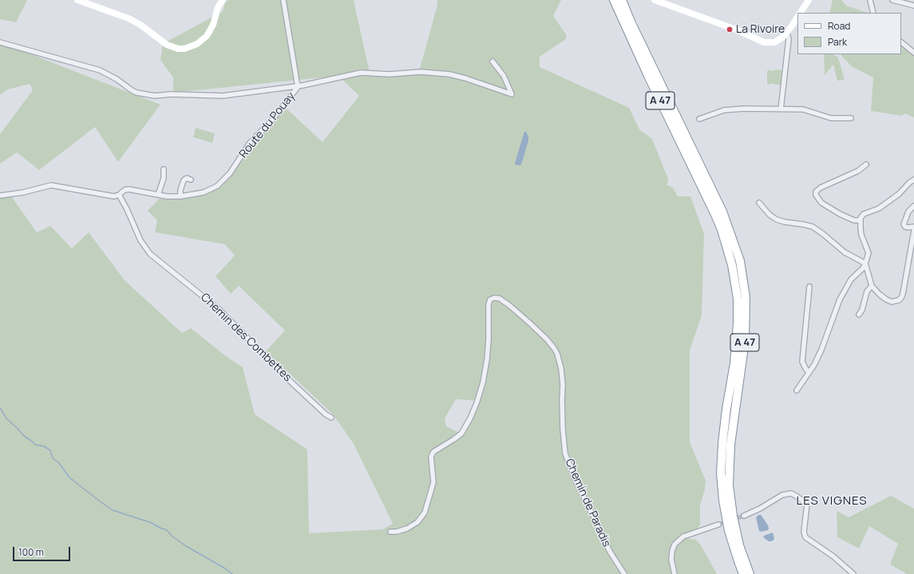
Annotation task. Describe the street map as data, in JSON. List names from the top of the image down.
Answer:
{
  "streets": {
    "highway": ["A 47"],
    "street": ["Route du Pouay", "Chemin des Combettes", "Chemin de Paradis"]
  },
  "crossings": [
    ["Route du Pouay", "Chemin des Combettes"]
  ],
  "districts": ["LES VIGNES"],
  "places": ["La Rivoire"],
  "legend": ["Road", "Park"],
  "scale_bar": "100 m"
}
